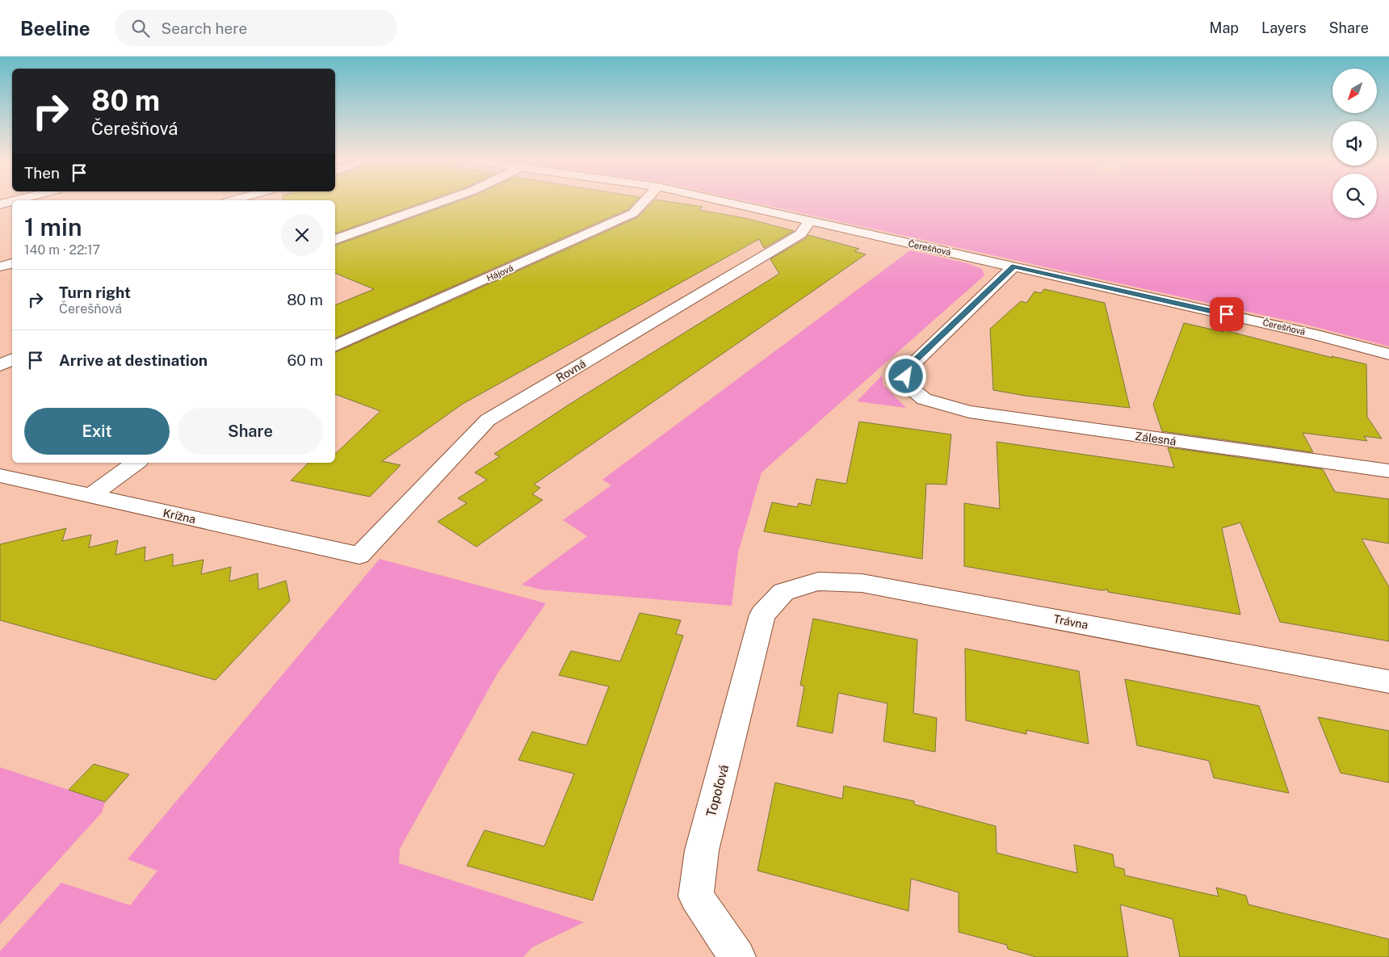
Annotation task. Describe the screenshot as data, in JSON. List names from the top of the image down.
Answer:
{
  "streets": {
    "street": [
      "Čerešňová",
      "Hájová",
      "Rovná",
      "Zálesná",
      "Krížna",
      "Trávna",
      "Topoľová"
    ]
  },
  "crossings": [
    ["Čerešňová", "Rovná"],
    ["Čerešňová", "Zálesná"],
    ["Rovná", "Krížna"],
    ["Trávna", "Topoľová"]
  ],
  "north": "bottom left",
  "page": {
    "header": "Beeline",
    "search": "Search here",
    "nav": ["Map", "Layers", "Share"],
    "turn": ["80 m", "Čerešňová"],
    "then": "Then",
    "heading": ["1 min", "140 m · 22:17"],
    "list": [
      {
        "name": "Turn right",
        "note": "Čerešňová",
        "value": "80 m"
      },
      {
        "name": "Arrive at destination",
        "value": "60 m"
      }
    ],
    "buttons": ["Exit", "Share"]
  }
}
